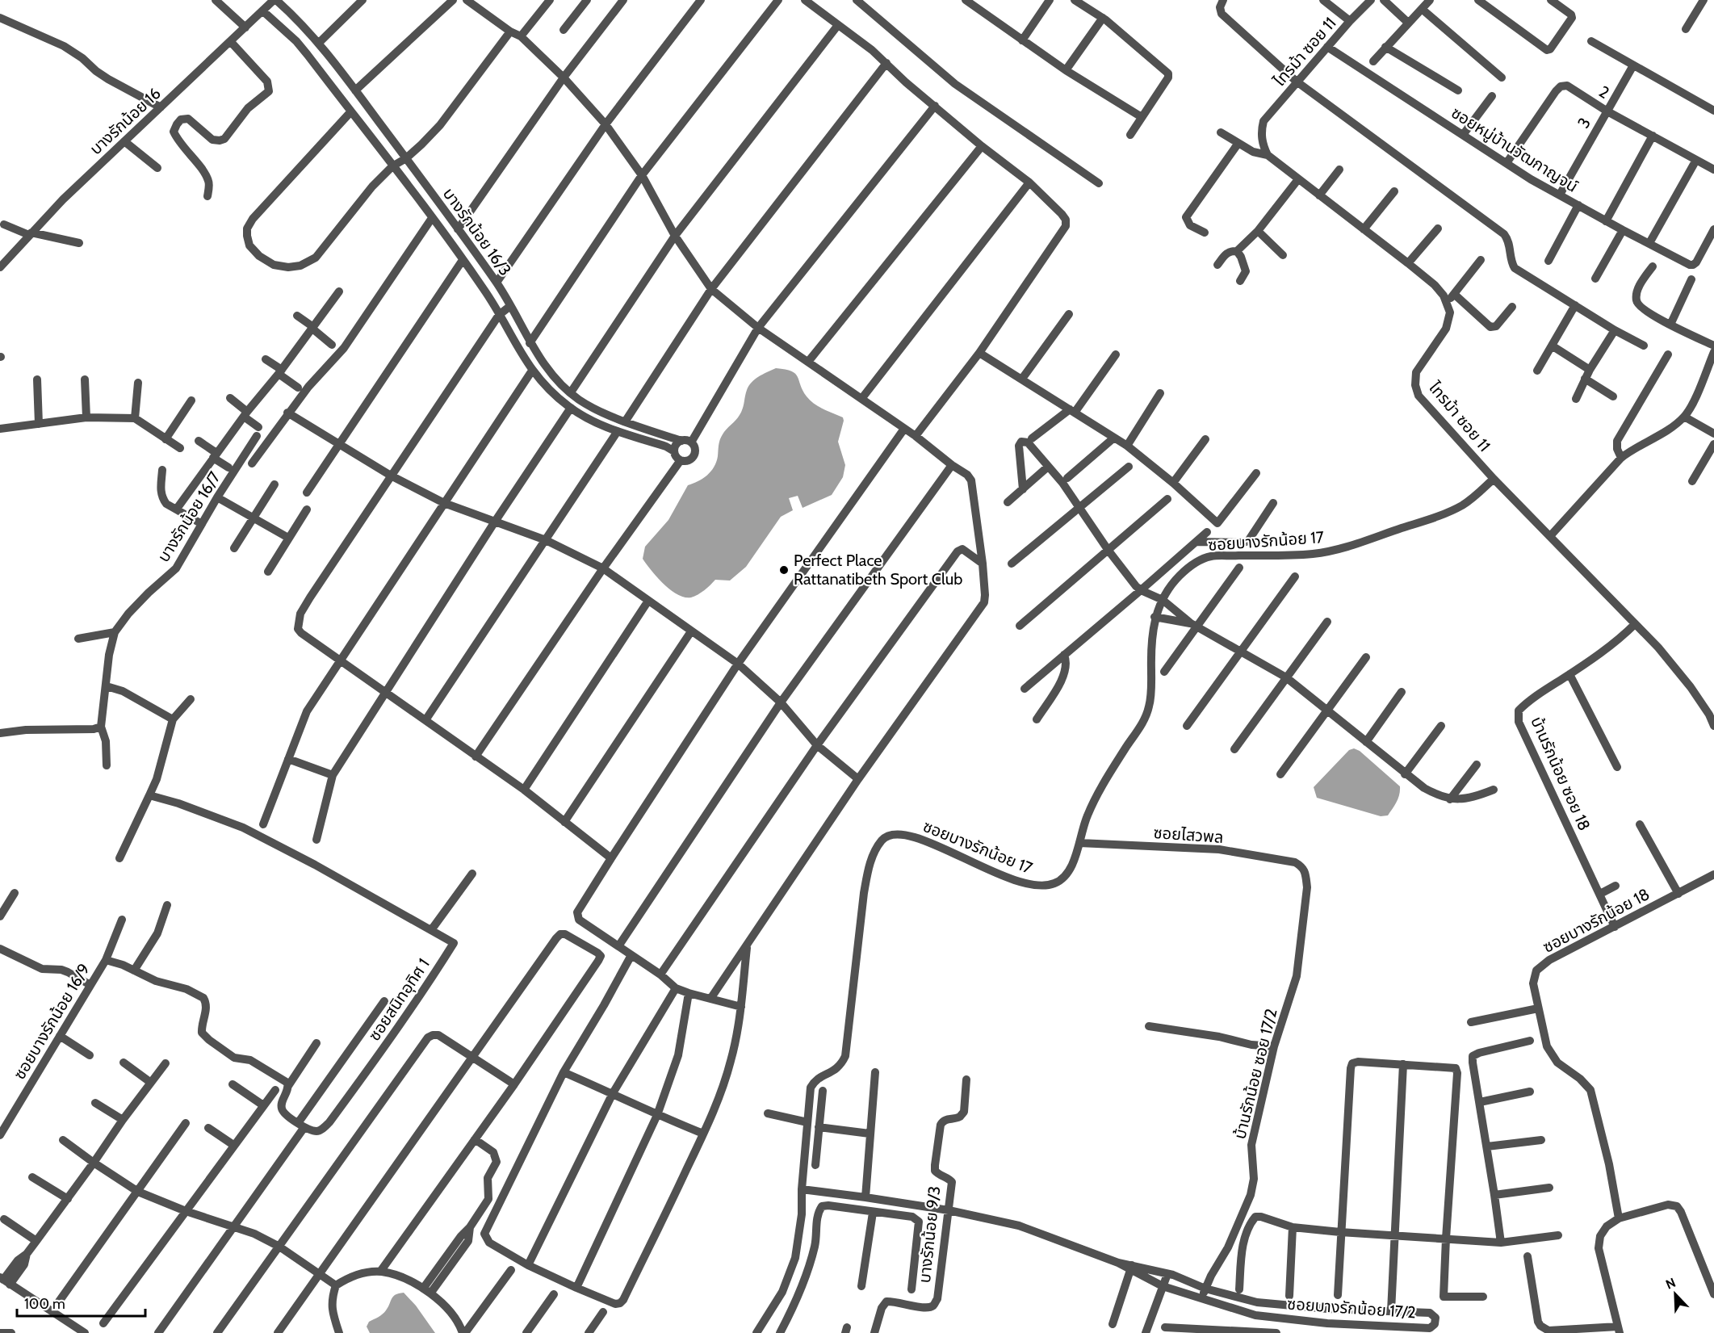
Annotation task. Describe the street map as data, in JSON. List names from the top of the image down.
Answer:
{
  "streets": {
    "street": [
      "ไทรม้า ซอย 11",
      "2",
      "บางรักน้อย 16",
      "3",
      "ซอยหมู่บ้านวัฒกาญจน์",
      "บางรักน้อย 16/3",
      "บางรักน้อย 16/7",
      "ซอยบางรักน้อย 17",
      "บ้านรักน้อย ซอย 18",
      "ซอยไสวพล",
      "ซอยบางรักน้อย 18",
      "ซอยสนิทอุทิศ 1",
      "ซอยบางรักน้อย 16/9",
      "บ้านรักน้อย ซอย 17/2",
      "บางรักน้อย 9/3",
      "ซอยบางรักน้อย 17/2"
    ]
  },
  "crossings": [
    ["ไทรม้า ซอย 11", "ซอยหมู่บ้านวัฒกาญจน์"],
    ["ไทรม้า ซอย 11", "ซอยบางรักน้อย 17"],
    ["ไทรม้า ซอย 11", "บ้านรักน้อย ซอย 18"],
    ["2", "3"],
    ["2", "ซอยหมู่บ้านวัฒกาญจน์"],
    ["บางรักน้อย 16", "บางรักน้อย 16/3"],
    ["3", "ซอยหมู่บ้านวัฒกาญจน์"],
    ["ซอยบางรักน้อย 17", "ซอยไสวพล"],
    ["ซอยบางรักน้อย 17", "ซอยบางรักน้อย 17/2"],
    ["บ้านรักน้อย ซอย 18", "ซอยบางรักน้อย 18"],
    ["ซอยไสวพล", "บ้านรักน้อย ซอย 17/2"],
    ["บ้านรักน้อย ซอย 17/2", "ซอยบางรักน้อย 17/2"],
    ["บางรักน้อย 9/3", "ซอยบางรักน้อย 17/2"]
  ],
  "places": ["Perfect Place Rattanatibeth Sport Club"],
  "scale_bar": "100 m",
  "north": "top left"
}
